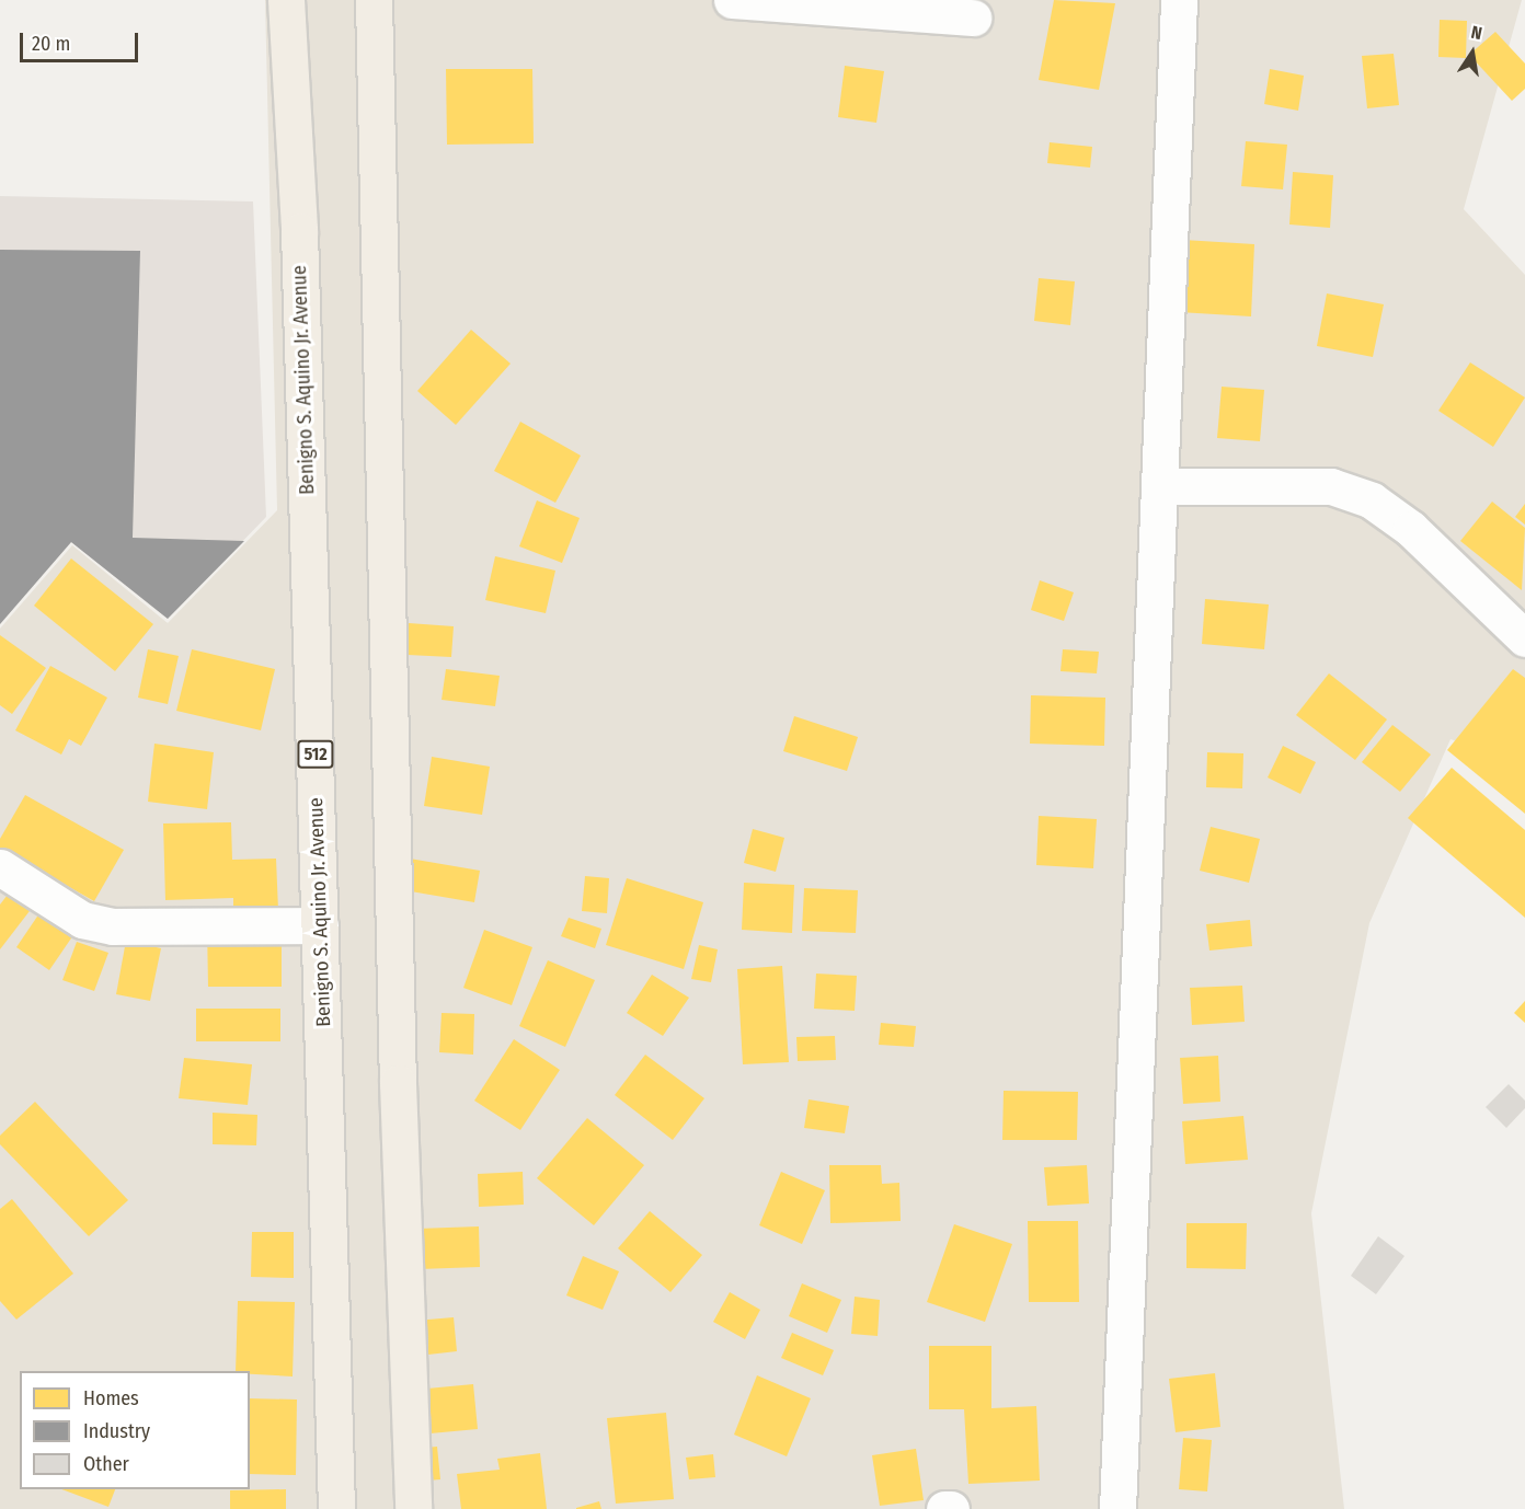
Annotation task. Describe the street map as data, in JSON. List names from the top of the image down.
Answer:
{
  "streets": {
    "main road": ["Benigno S. Aquino Jr. Avenue", "512"]
  },
  "legend": ["Homes", "Industry", "Other"],
  "scale_bar": "20 m",
  "north": "top"
}
